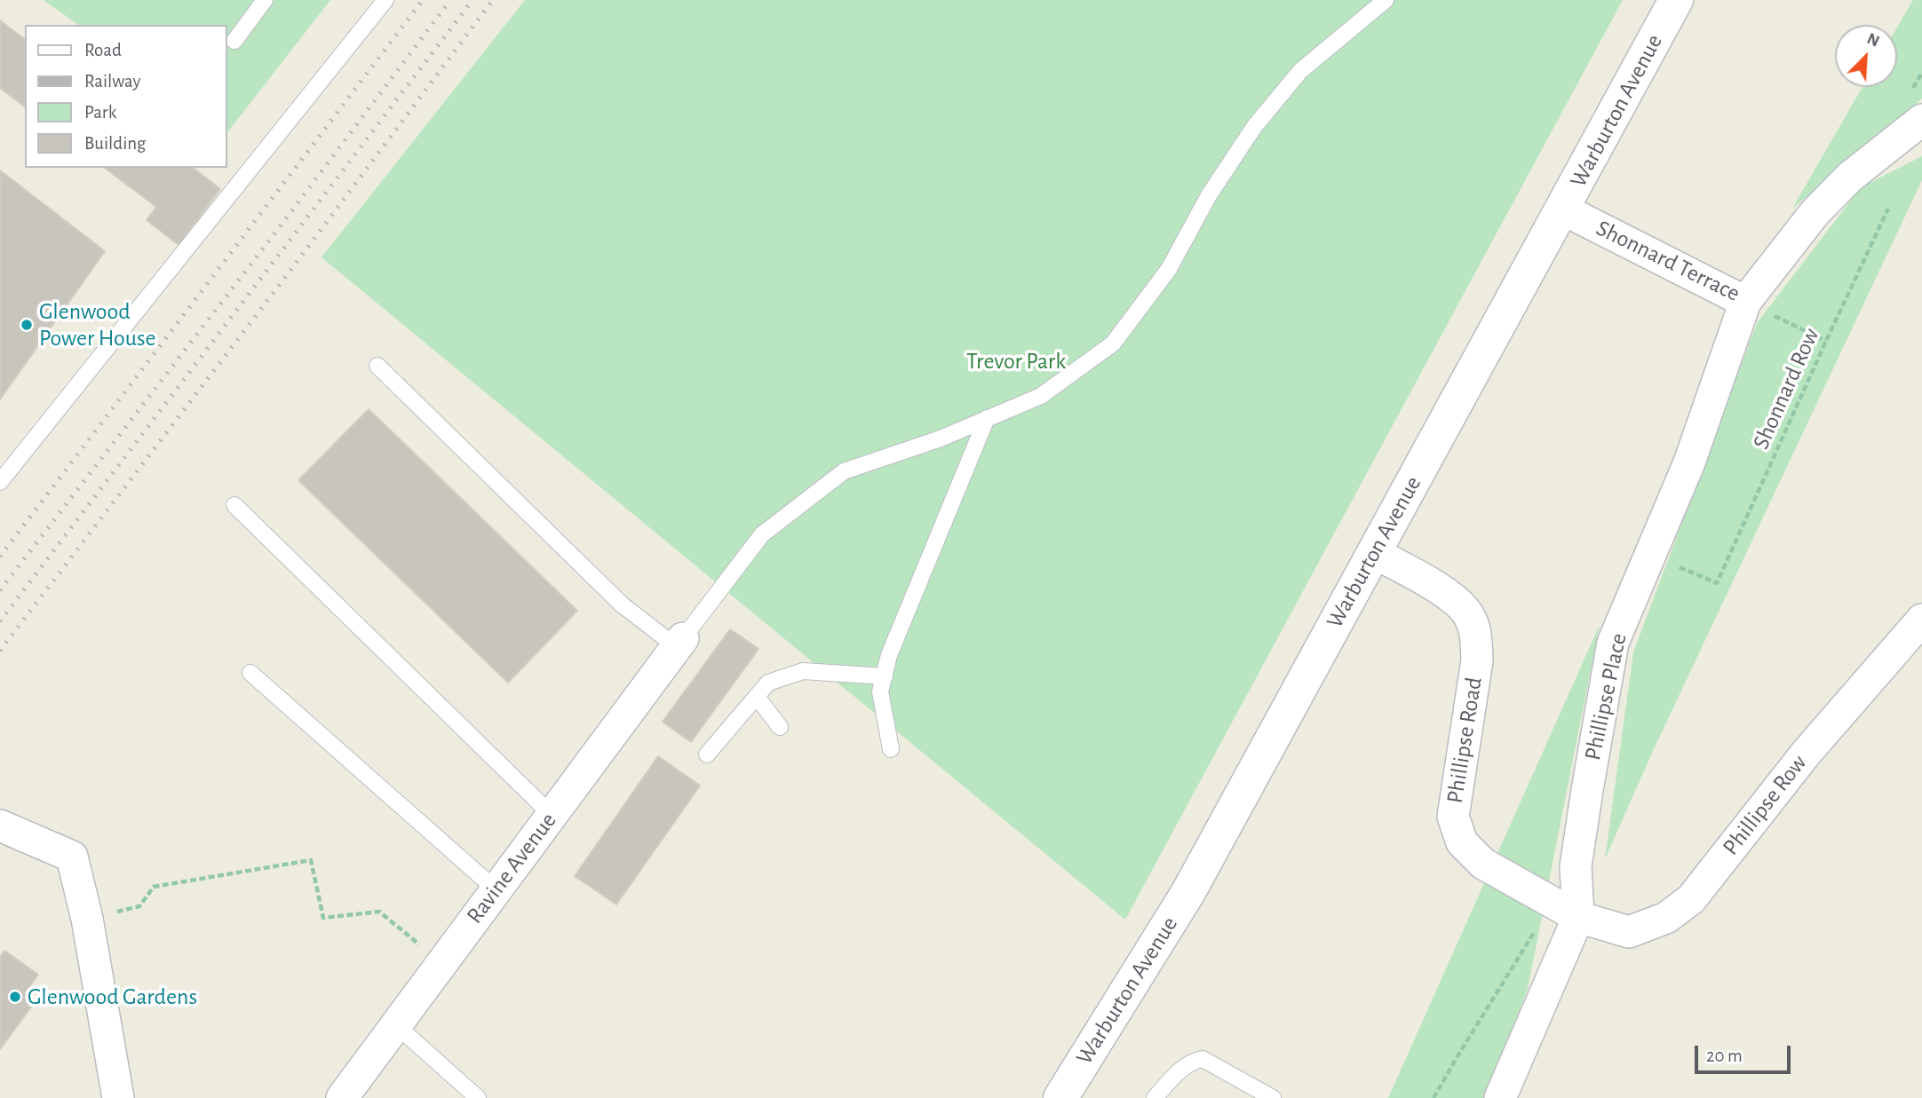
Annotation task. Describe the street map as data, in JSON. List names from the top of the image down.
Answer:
{
  "streets": {
    "street": [
      "Warburton Avenue",
      "Shonnard Terrace",
      "Phillipse Place",
      "Phillipse Road",
      "Phillipse Row",
      "Ravine Avenue"
    ],
    "path": ["Shonnard Row"]
  },
  "crossings": [
    ["Warburton Avenue", "Shonnard Terrace"],
    ["Warburton Avenue", "Phillipse Road"],
    ["Shonnard Terrace", "Phillipse Place"],
    ["Shonnard Row", "Phillipse Place"],
    ["Phillipse Place", "Phillipse Road"],
    ["Phillipse Place", "Phillipse Row"],
    ["Phillipse Road", "Phillipse Row"]
  ],
  "parks": ["Trevor Park"],
  "places": ["Glenwood Power House", "Glenwood Gardens"],
  "legend": [
    "Road",
    "Railway",
    "Park",
    "Building"
  ],
  "scale_bar": "20 m",
  "north": "top right"
}
